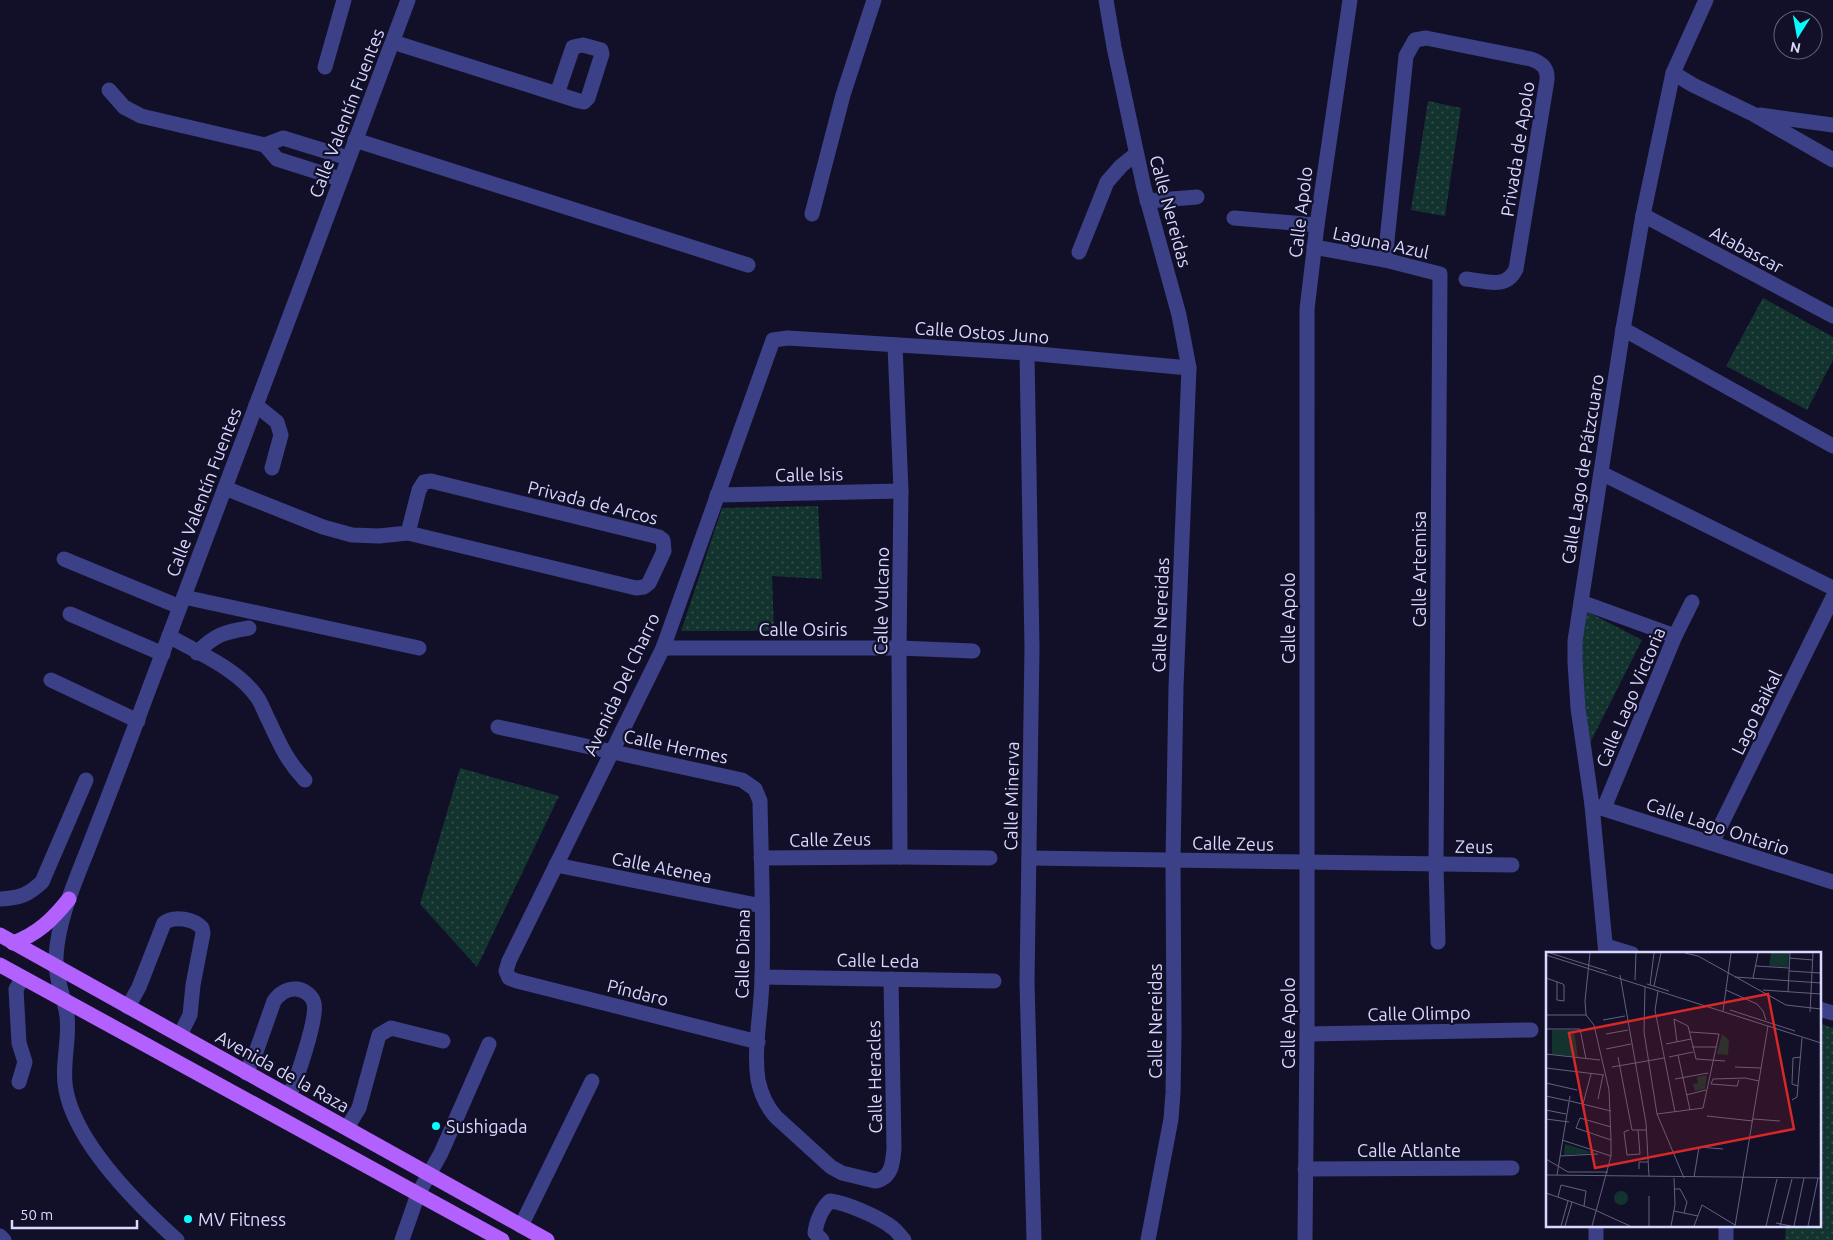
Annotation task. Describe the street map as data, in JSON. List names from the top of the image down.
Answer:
{
  "streets": {
    "main road": ["Avenida de la Raza"],
    "street": [
      "Calle Valentín Fuentes",
      "Privada de Apolo",
      "Calle Nereidas",
      "Calle Apolo",
      "Laguna Azul",
      "Atabascar",
      "Calle Ostos Juno",
      "Calle Lago de Pátzcuaro",
      "Calle Isis",
      "Privada de Arcos",
      "Calle Artemisa",
      "Calle Vulcano",
      "Calle Osiris",
      "Avenida Del Charro",
      "Calle Lago Victoria",
      "Lago Baikal",
      "Calle Hermes",
      "Calle Minerva",
      "Calle Lago Ontario",
      "Calle Zeus",
      "Zeus",
      "Calle Atenea",
      "Calle Diana",
      "Calle Leda",
      "Píndaro",
      "Calle Olimpo",
      "Calle Heracles",
      "Calle Atlante"
    ]
  },
  "crossings": [
    ["Calle Valentín Fuentes", "Privada de Arcos"],
    ["Calle Valentín Fuentes", "Avenida de la Raza"],
    ["Privada de Apolo", "Laguna Azul"],
    ["Calle Nereidas", "Calle Ostos Juno"],
    ["Calle Nereidas", "Calle Zeus"],
    ["Calle Apolo", "Laguna Azul"],
    ["Calle Apolo", "Calle Zeus"],
    ["Calle Apolo", "Calle Olimpo"],
    ["Calle Apolo", "Calle Atlante"],
    ["Laguna Azul", "Calle Artemisa"],
    ["Atabascar", "Calle Lago de Pátzcuaro"],
    ["Calle Ostos Juno", "Calle Vulcano"],
    ["Calle Ostos Juno", "Avenida Del Charro"],
    ["Calle Ostos Juno", "Calle Minerva"],
    ["Calle Lago de Pátzcuaro", "Calle Lago Victoria"],
    ["Calle Lago de Pátzcuaro", "Calle Lago Ontario"],
    ["Calle Isis", "Calle Vulcano"],
    ["Calle Isis", "Avenida Del Charro"],
    ["Calle Artemisa", "Calle Zeus"],
    ["Calle Artemisa", "Zeus"],
    ["Calle Vulcano", "Calle Osiris"],
    ["Calle Vulcano", "Calle Zeus"],
    ["Calle Osiris", "Avenida Del Charro"],
    ["Avenida Del Charro", "Calle Hermes"],
    ["Avenida Del Charro", "Calle Atenea"],
    ["Avenida Del Charro", "Píndaro"],
    ["Calle Lago Victoria", "Calle Lago Ontario"],
    ["Lago Baikal", "Calle Lago Ontario"],
    ["Calle Hermes", "Calle Diana"],
    ["Calle Minerva", "Calle Zeus"],
    ["Calle Zeus", "Zeus"],
    ["Calle Zeus", "Calle Diana"],
    ["Calle Atenea", "Calle Diana"],
    ["Calle Diana", "Calle Leda"],
    ["Calle Diana", "Píndaro"],
    ["Calle Diana", "Calle Heracles"],
    ["Calle Leda", "Calle Heracles"]
  ],
  "places": ["Sushigada", "MV Fitness"],
  "scale_bar": "50 m",
  "north": "bottom"
}
